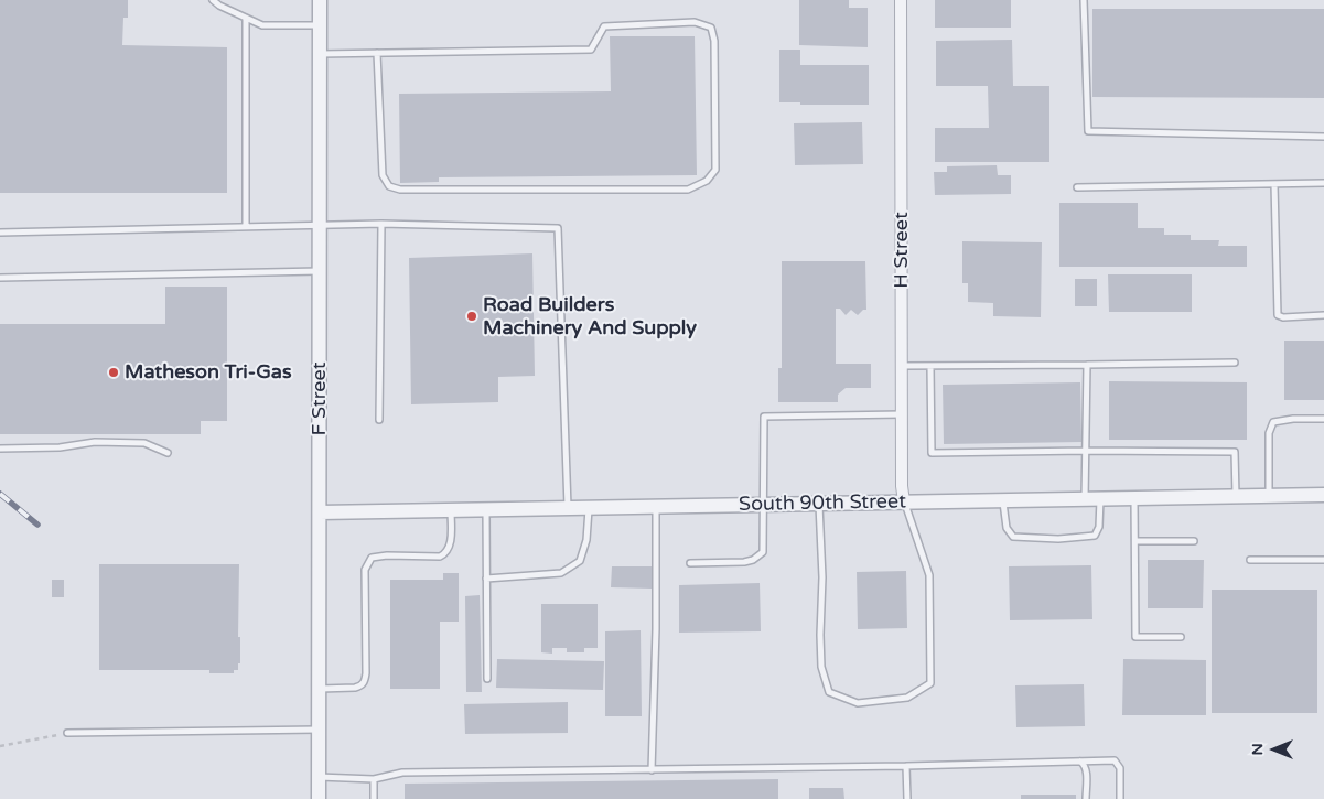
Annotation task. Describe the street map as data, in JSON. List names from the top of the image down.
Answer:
{
  "streets": {
    "street": ["H Street", "F Street", "South 90th Street"]
  },
  "crossings": [
    ["H Street", "South 90th Street"],
    ["F Street", "South 90th Street"]
  ],
  "places": ["Road Builders Machinery And Supply", "Matheson Tri-Gas"],
  "north": "left"
}
